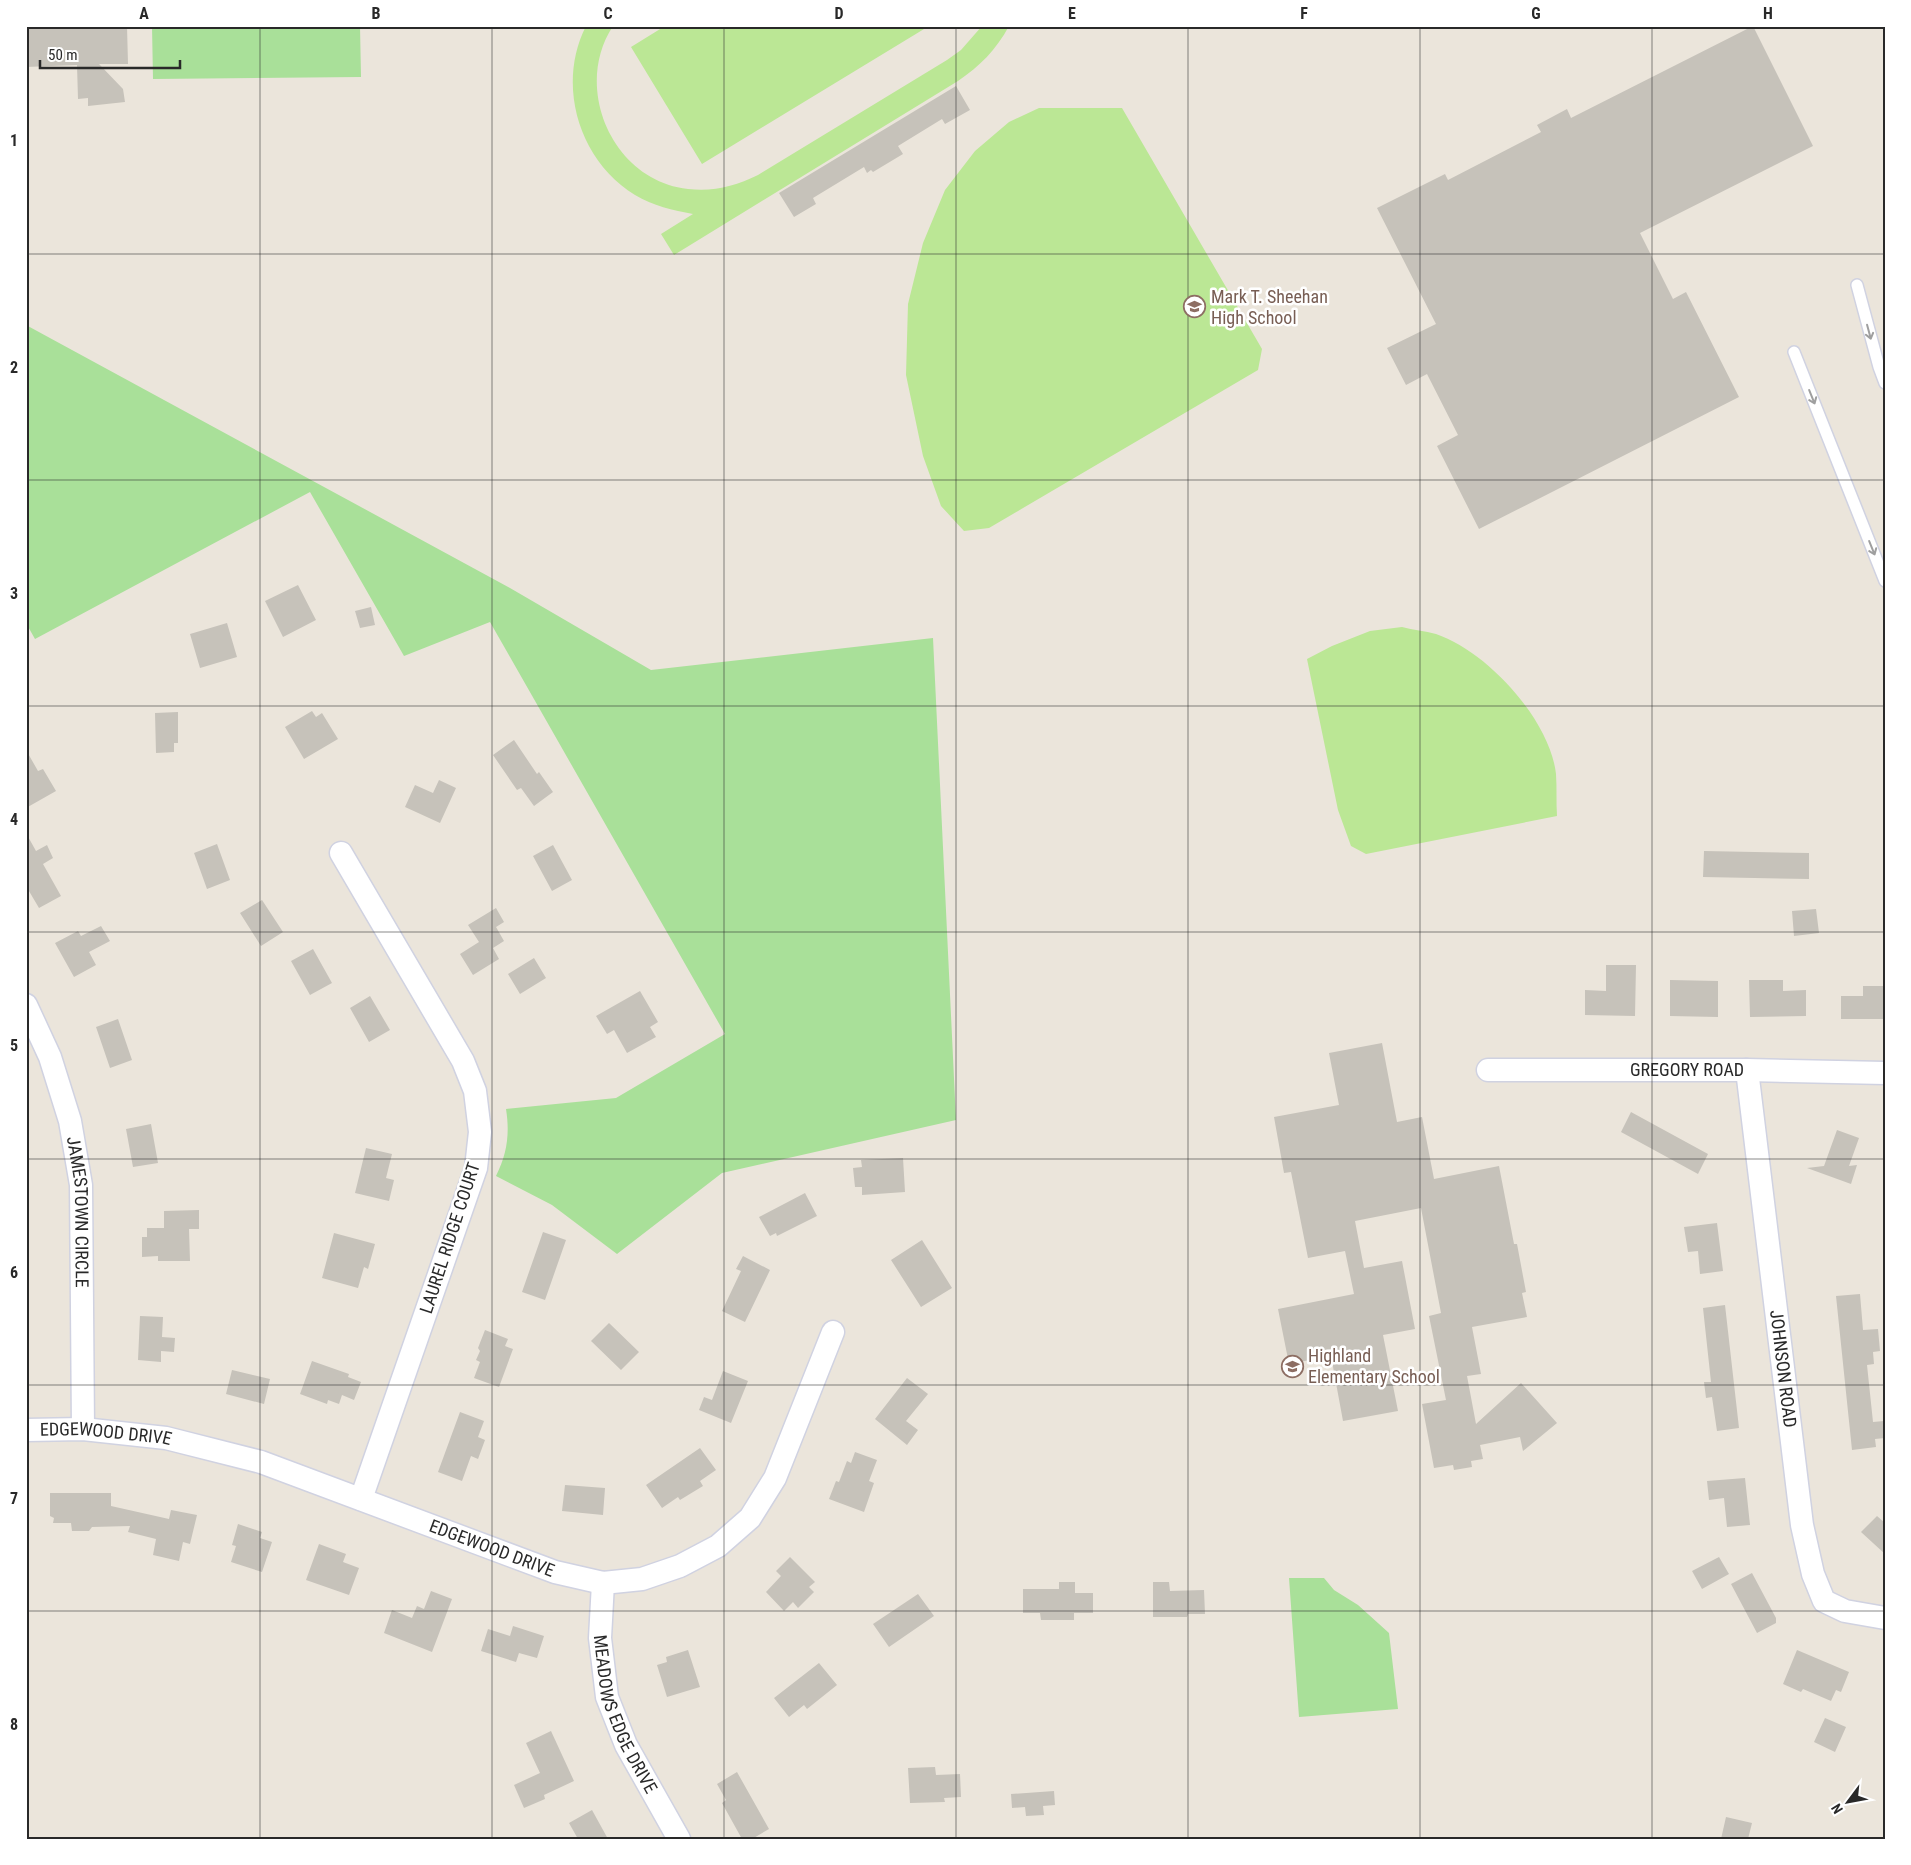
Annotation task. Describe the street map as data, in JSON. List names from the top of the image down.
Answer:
{
  "streets": {
    "street": [
      "GREGORY ROAD",
      "JAMESTOWN CIRCLE",
      "LAUREL RIDGE COURT",
      "JOHNSON ROAD",
      "EDGEWOOD DRIVE",
      "MEADOWS EDGE DRIVE"
    ]
  },
  "crossings": [
    ["GREGORY ROAD", "JOHNSON ROAD"],
    ["JAMESTOWN CIRCLE", "EDGEWOOD DRIVE"],
    ["LAUREL RIDGE COURT", "EDGEWOOD DRIVE"],
    ["EDGEWOOD DRIVE", "MEADOWS EDGE DRIVE"]
  ],
  "places": {
    "school or university": ["Mark T. Sheehan High School", "Highland Elementary School"]
  },
  "scale_bar": "50 m",
  "north": "bottom left",
  "grid": {
    "columns": [
      "A",
      "B",
      "C",
      "D",
      "E",
      "F",
      "G",
      "H"
    ],
    "rows": [
      "1",
      "2",
      "3",
      "4",
      "5",
      "6",
      "7",
      "8"
    ]
  }
}
